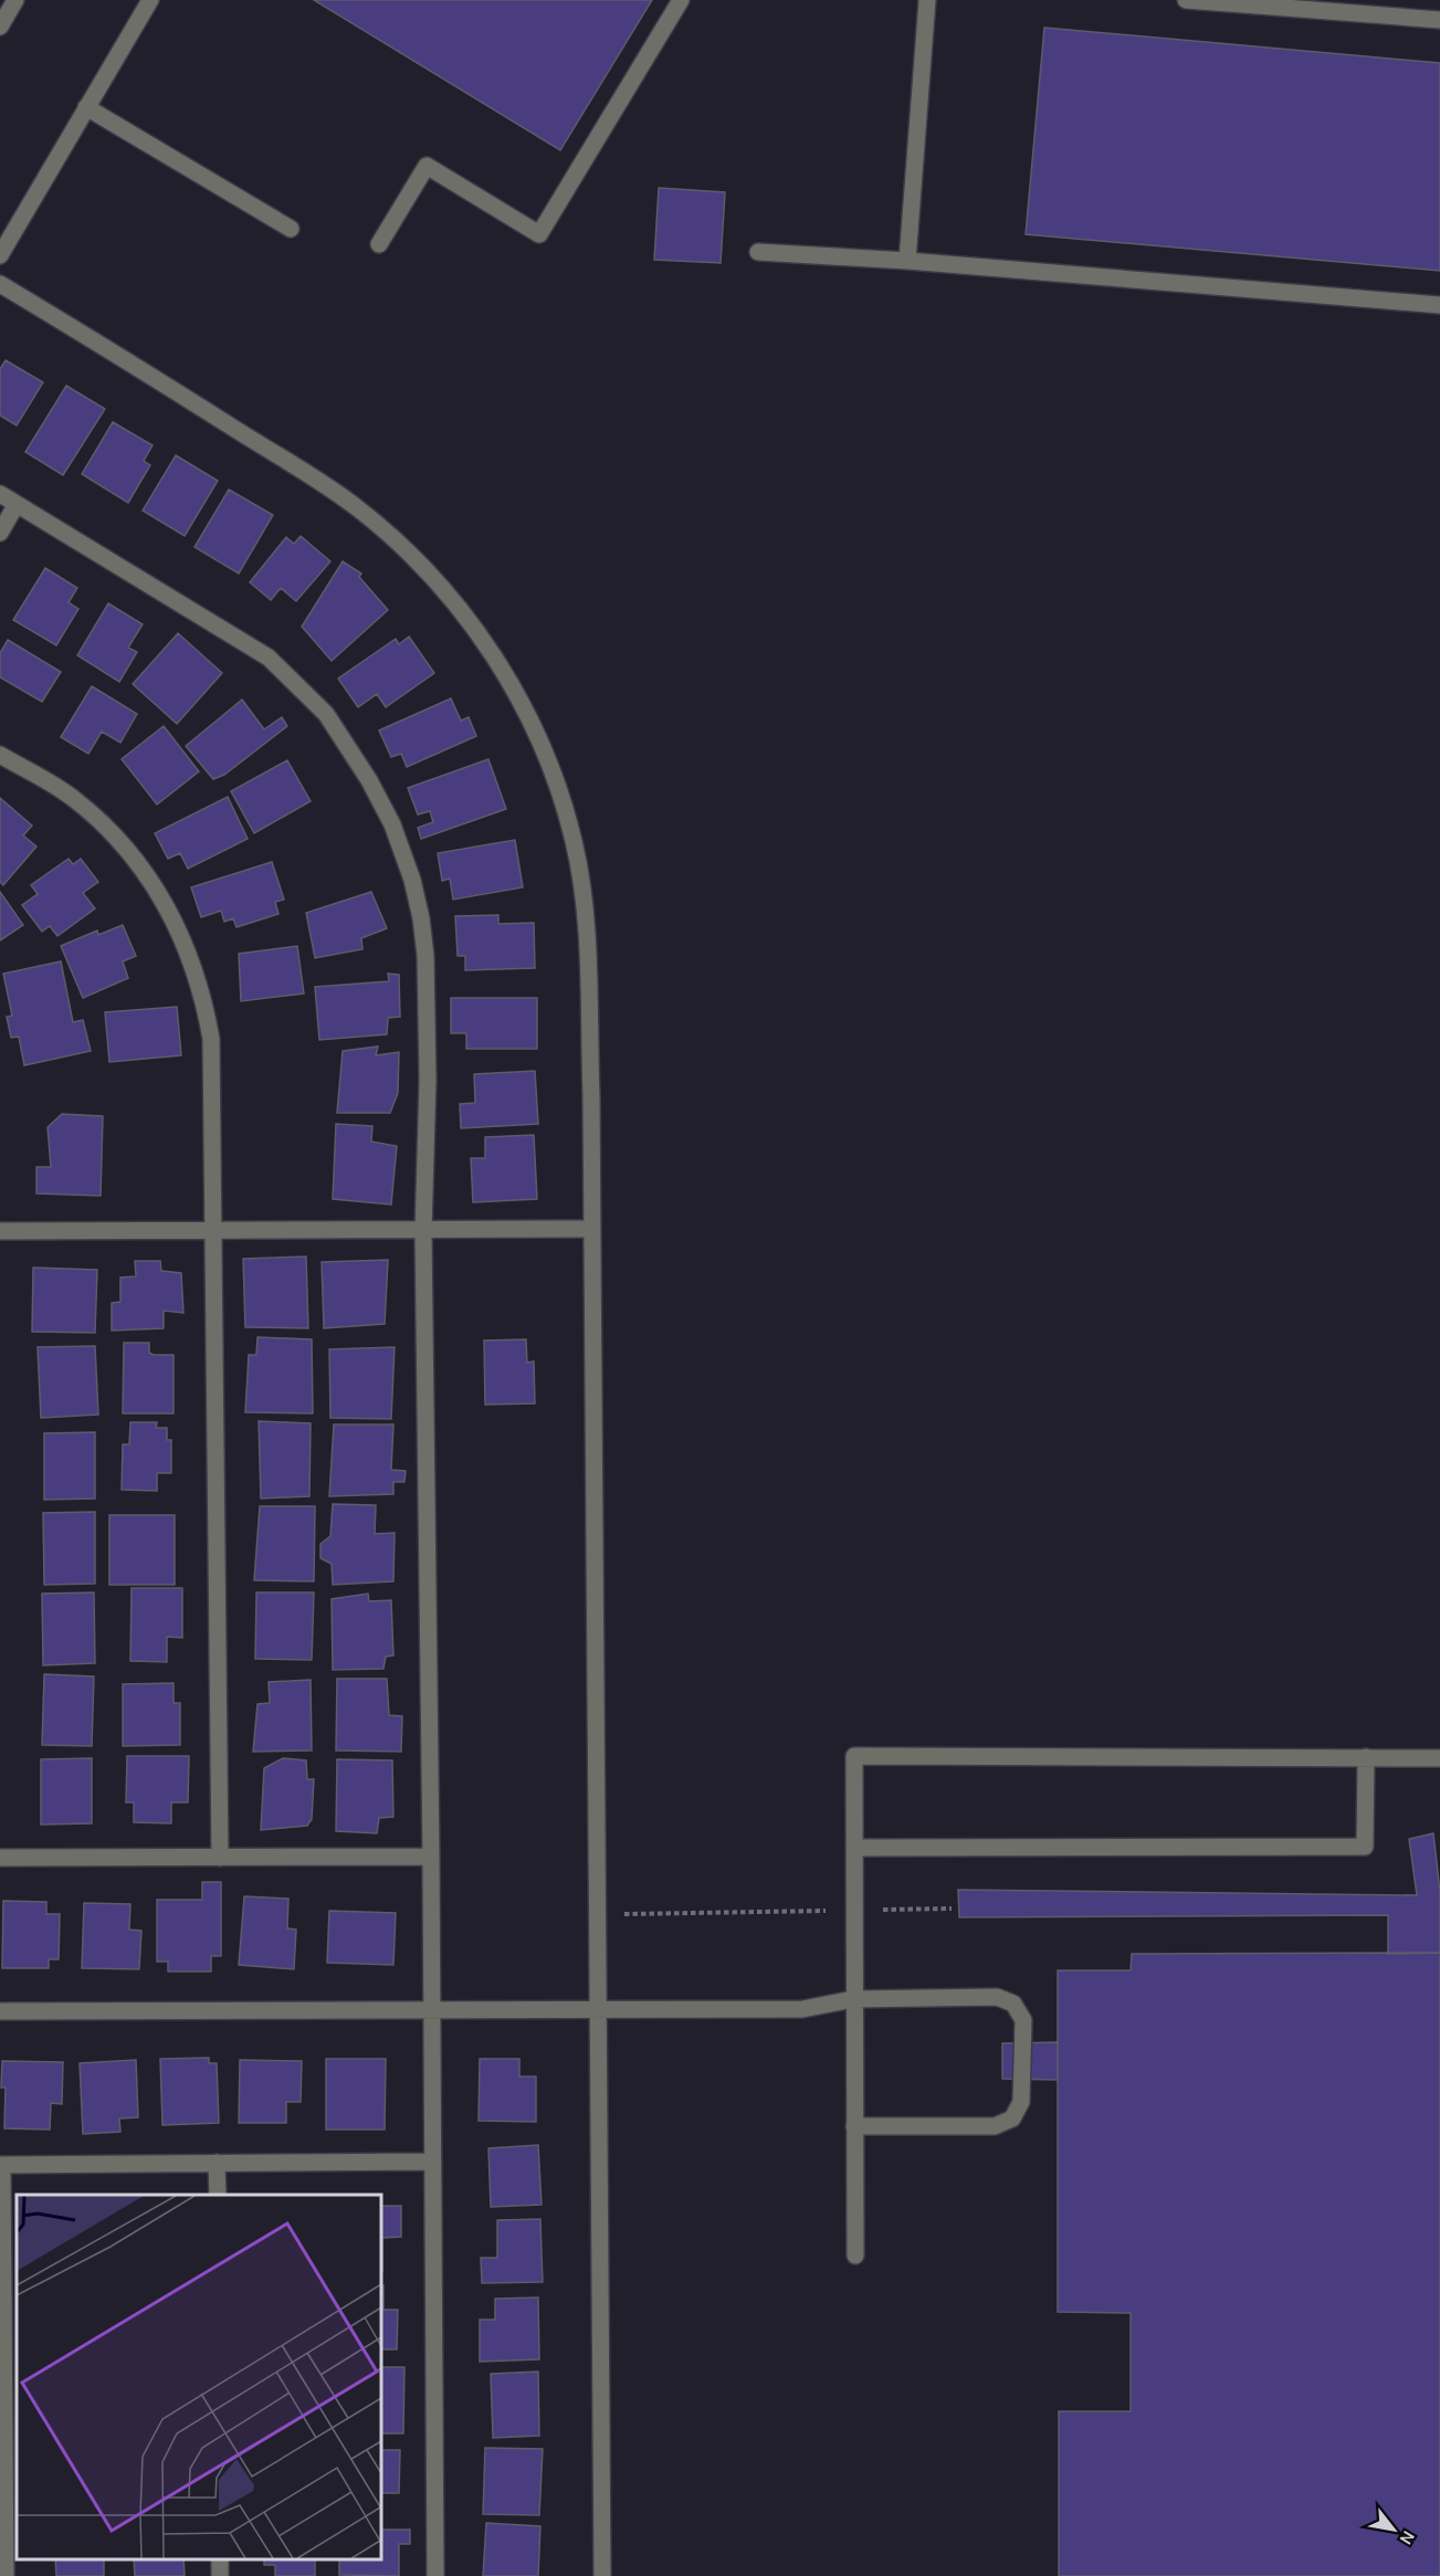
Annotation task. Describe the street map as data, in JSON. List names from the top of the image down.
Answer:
{
  "north": "bottom right"
}
